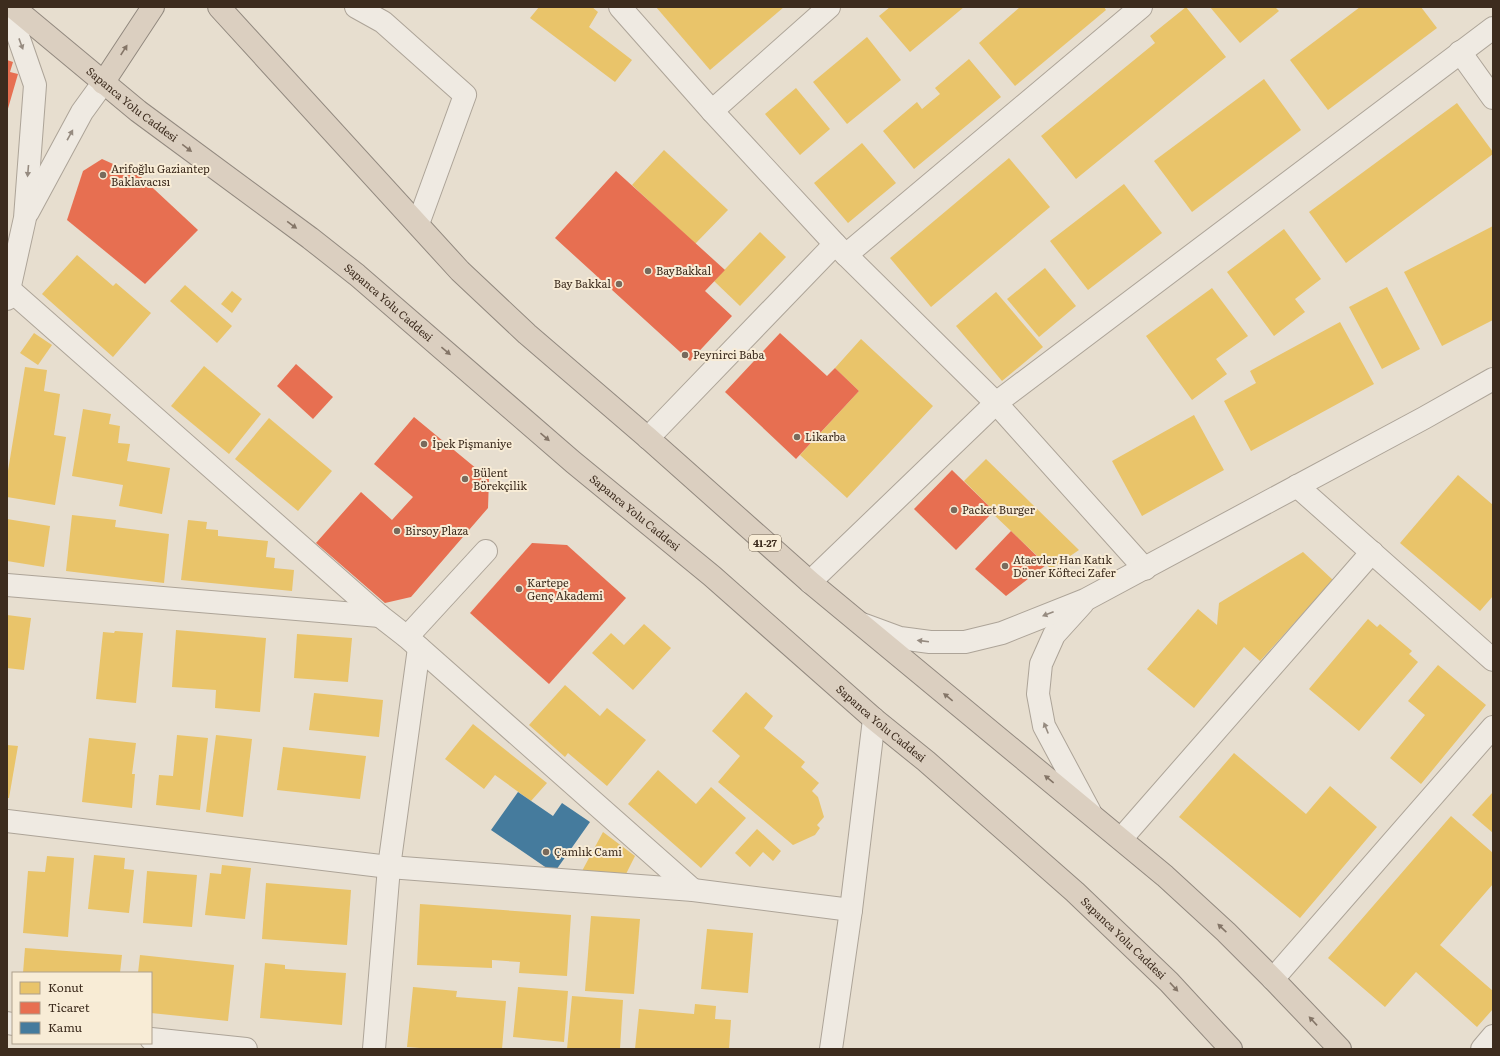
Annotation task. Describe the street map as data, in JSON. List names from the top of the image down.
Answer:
{
  "streets": {
    "highway": ["Sapanca Yolu Caddesi", "41-27"]
  },
  "places": [
    "Arifoğlu Gaziantep Baklavacısı",
    "BayBakkal",
    "Bay Bakkal",
    "Peynirci Baba",
    "Likarba",
    "İpek Pişmaniye",
    "Bülent Börekçilik",
    "Packet Burger",
    "Birsoy Plaza",
    "Ataevler Han Katık Döner Köfteci Zafer",
    "Kartepe Genç Akademi",
    "Çamlık Cami"
  ],
  "legend": ["Konut", "Ticaret", "Kamu"]
}
